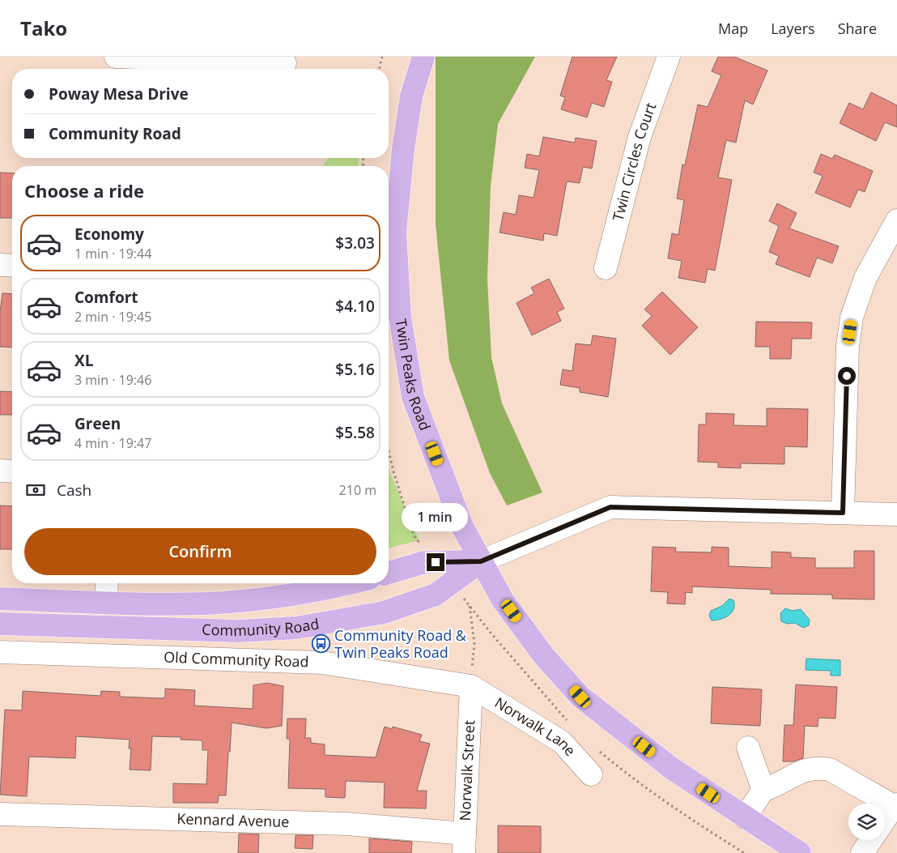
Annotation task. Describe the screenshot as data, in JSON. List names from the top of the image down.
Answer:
{
  "streets": {
    "main road": ["Twin Peaks Road", "Community Road"],
    "street": [
      "Twin Circles Court",
      "Old Community Road",
      "Norwalk Lane",
      "Norwalk Street",
      "Kennard Avenue"
    ]
  },
  "crossings": [
    ["Twin Peaks Road", "Community Road"],
    ["Old Community Road", "Norwalk Lane"],
    ["Old Community Road", "Norwalk Street"],
    ["Norwalk Lane", "Norwalk Street"],
    ["Norwalk Street", "Kennard Avenue"]
  ],
  "places": {
    "bus stop": ["Community Road & Twin Peaks Road"]
  },
  "page": {
    "header": "Tako",
    "nav": ["Map", "Layers", "Share"],
    "banner": ["Poway Mesa Drive", "Community Road"],
    "heading": "Choose a ride",
    "list": [
      {
        "name": "Economy",
        "note": "1 min · 19:44",
        "value": "$3.03"
      },
      {
        "name": "Comfort",
        "note": "2 min · 19:45",
        "value": "$4.10"
      },
      {
        "name": "XL",
        "note": "3 min · 19:46",
        "value": "$5.16"
      },
      {
        "name": "Green",
        "note": "4 min · 19:47",
        "value": "$5.58"
      }
    ],
    "pay": ["Cash", "210 m"],
    "bubble": "1 min",
    "buttons": "Confirm"
  }
}
